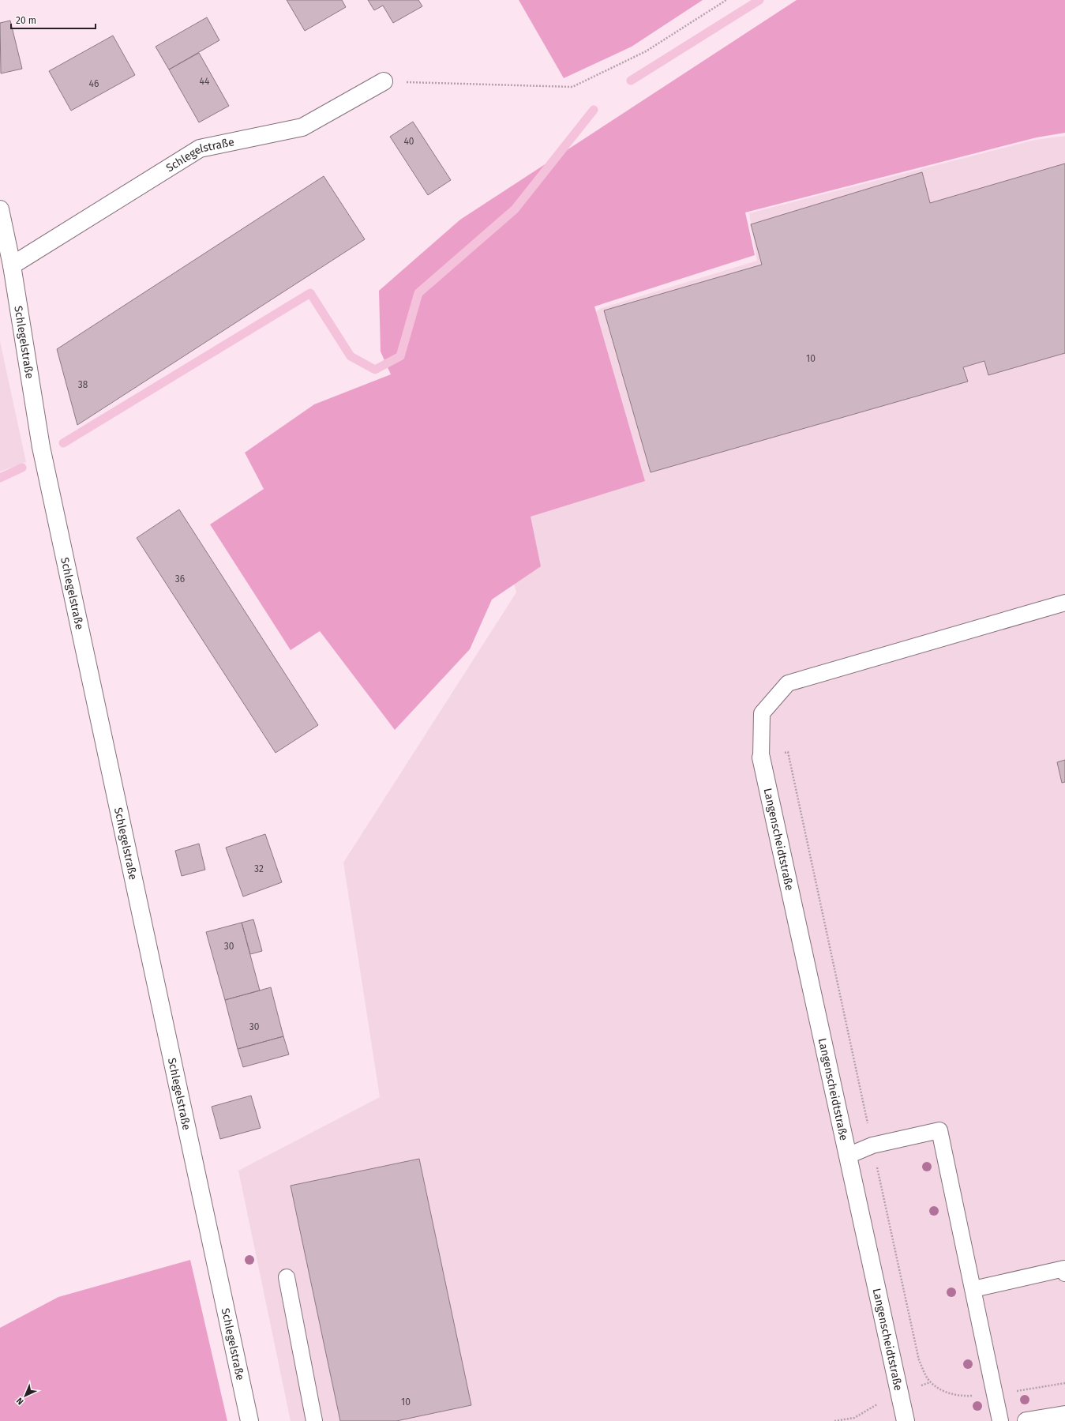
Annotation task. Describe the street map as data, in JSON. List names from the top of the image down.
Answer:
{
  "streets": {
    "street": ["Schlegelstraße", "Langenscheidtstraße"]
  },
  "house_numbers": [
    "44",
    "46",
    "40",
    "10",
    "38",
    "36",
    "32",
    "30",
    "30",
    "10"
  ],
  "scale_bar": "20 m",
  "north": "bottom left"
}
